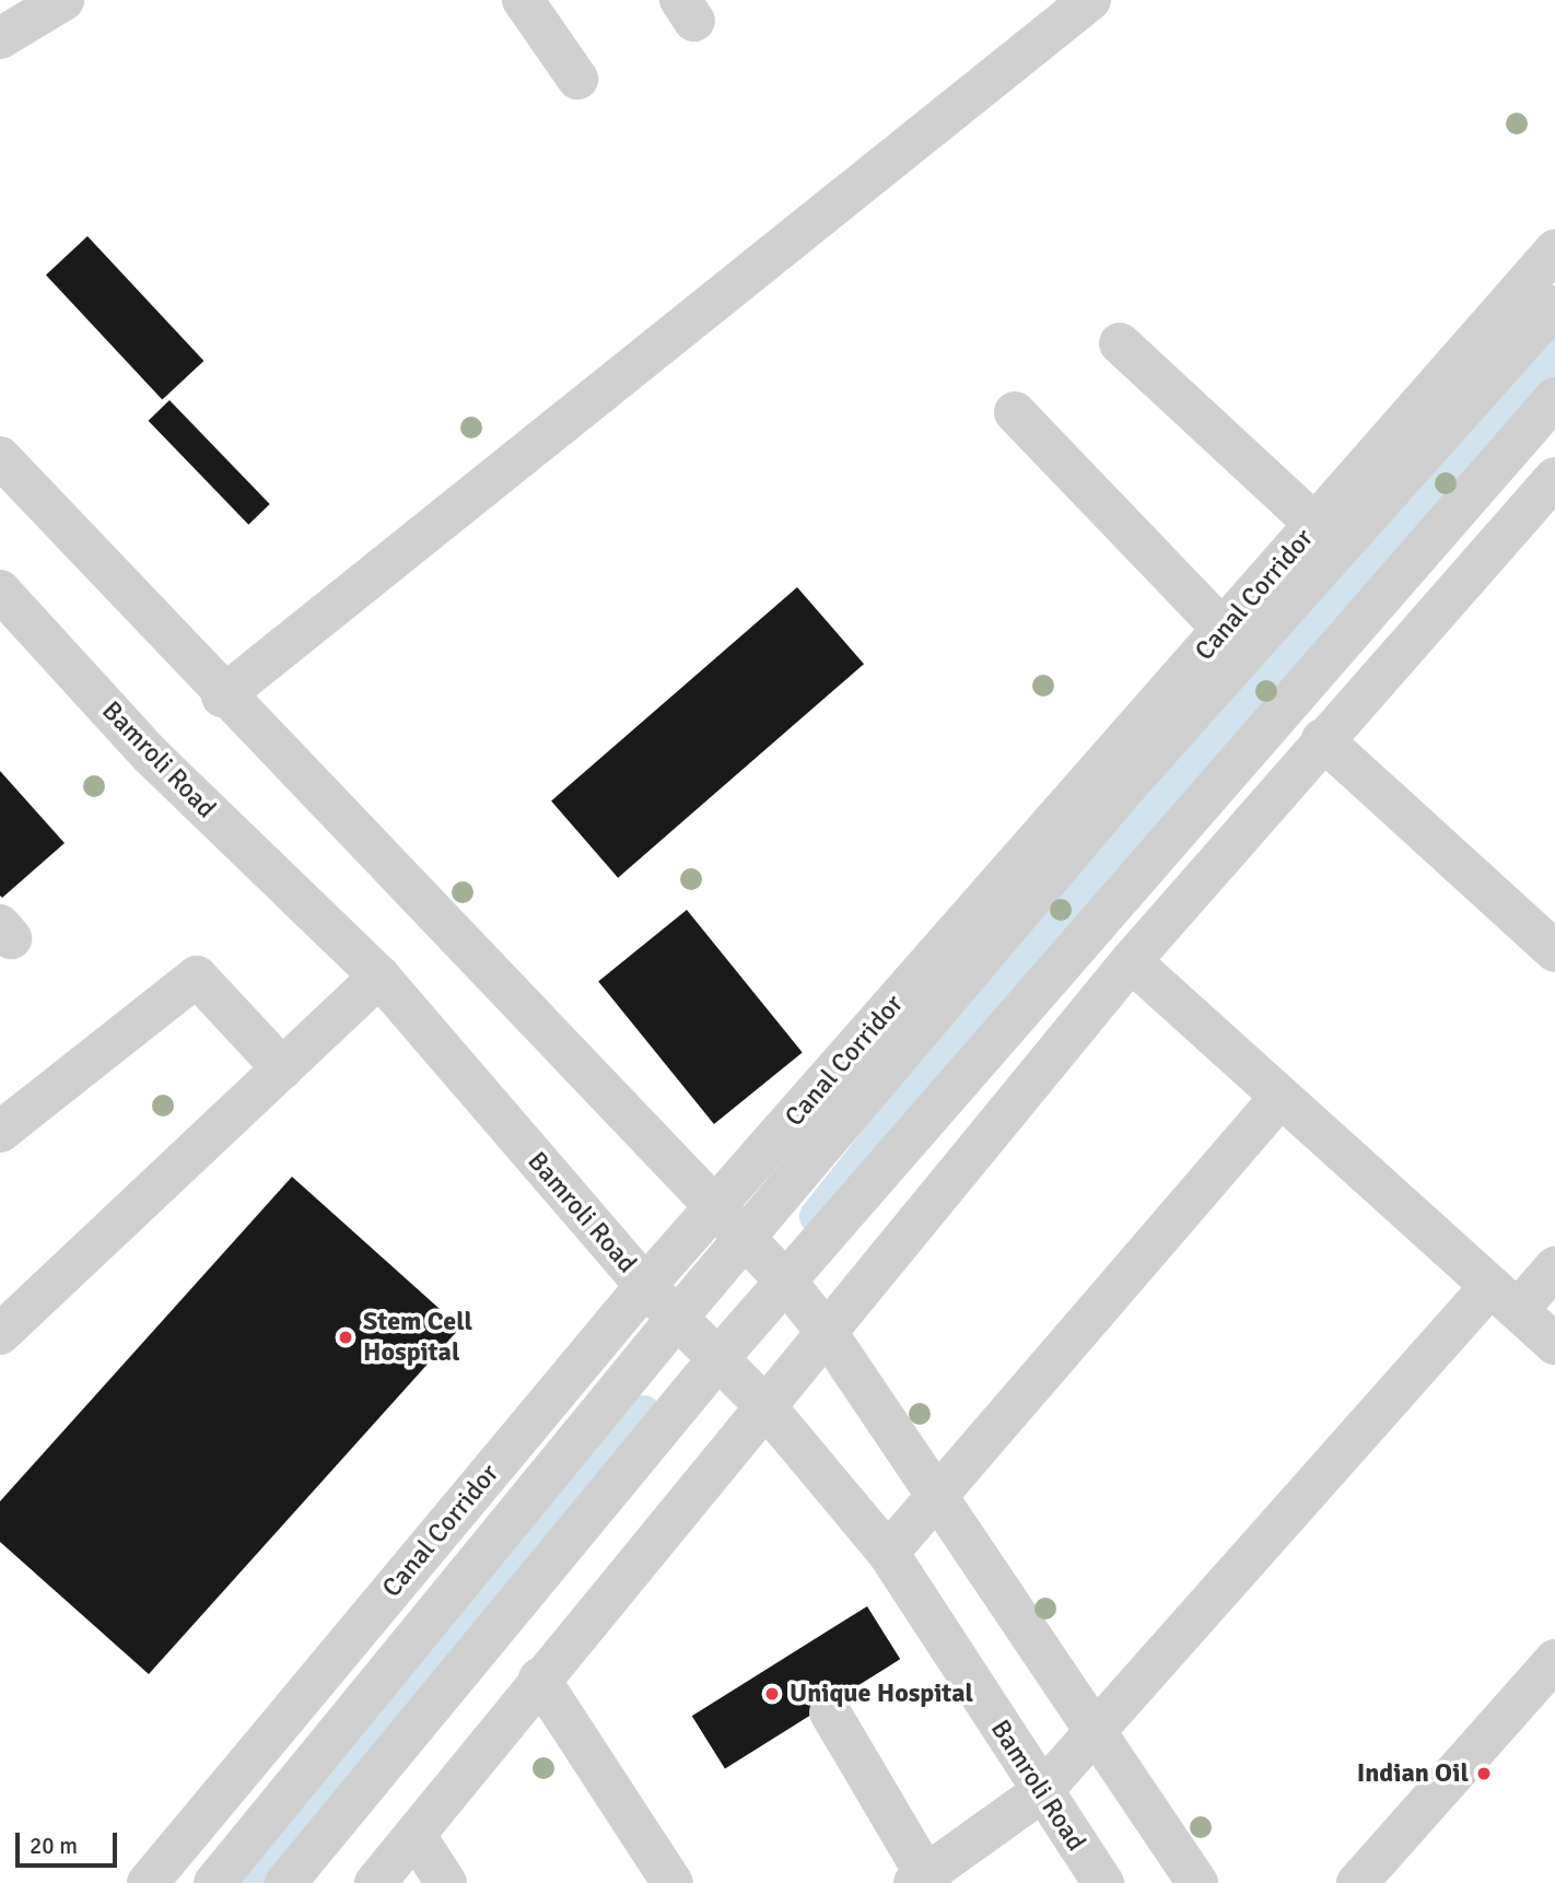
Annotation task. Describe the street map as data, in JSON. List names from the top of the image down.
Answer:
{
  "streets": {
    "street": ["Canal Corridor", "Bamroli Road"]
  },
  "crossings": [
    ["Canal Corridor", "Bamroli Road"]
  ],
  "places": ["Stem Cell Hospital", "Unique Hospital", "Indian Oil"],
  "scale_bar": "20 m"
}
